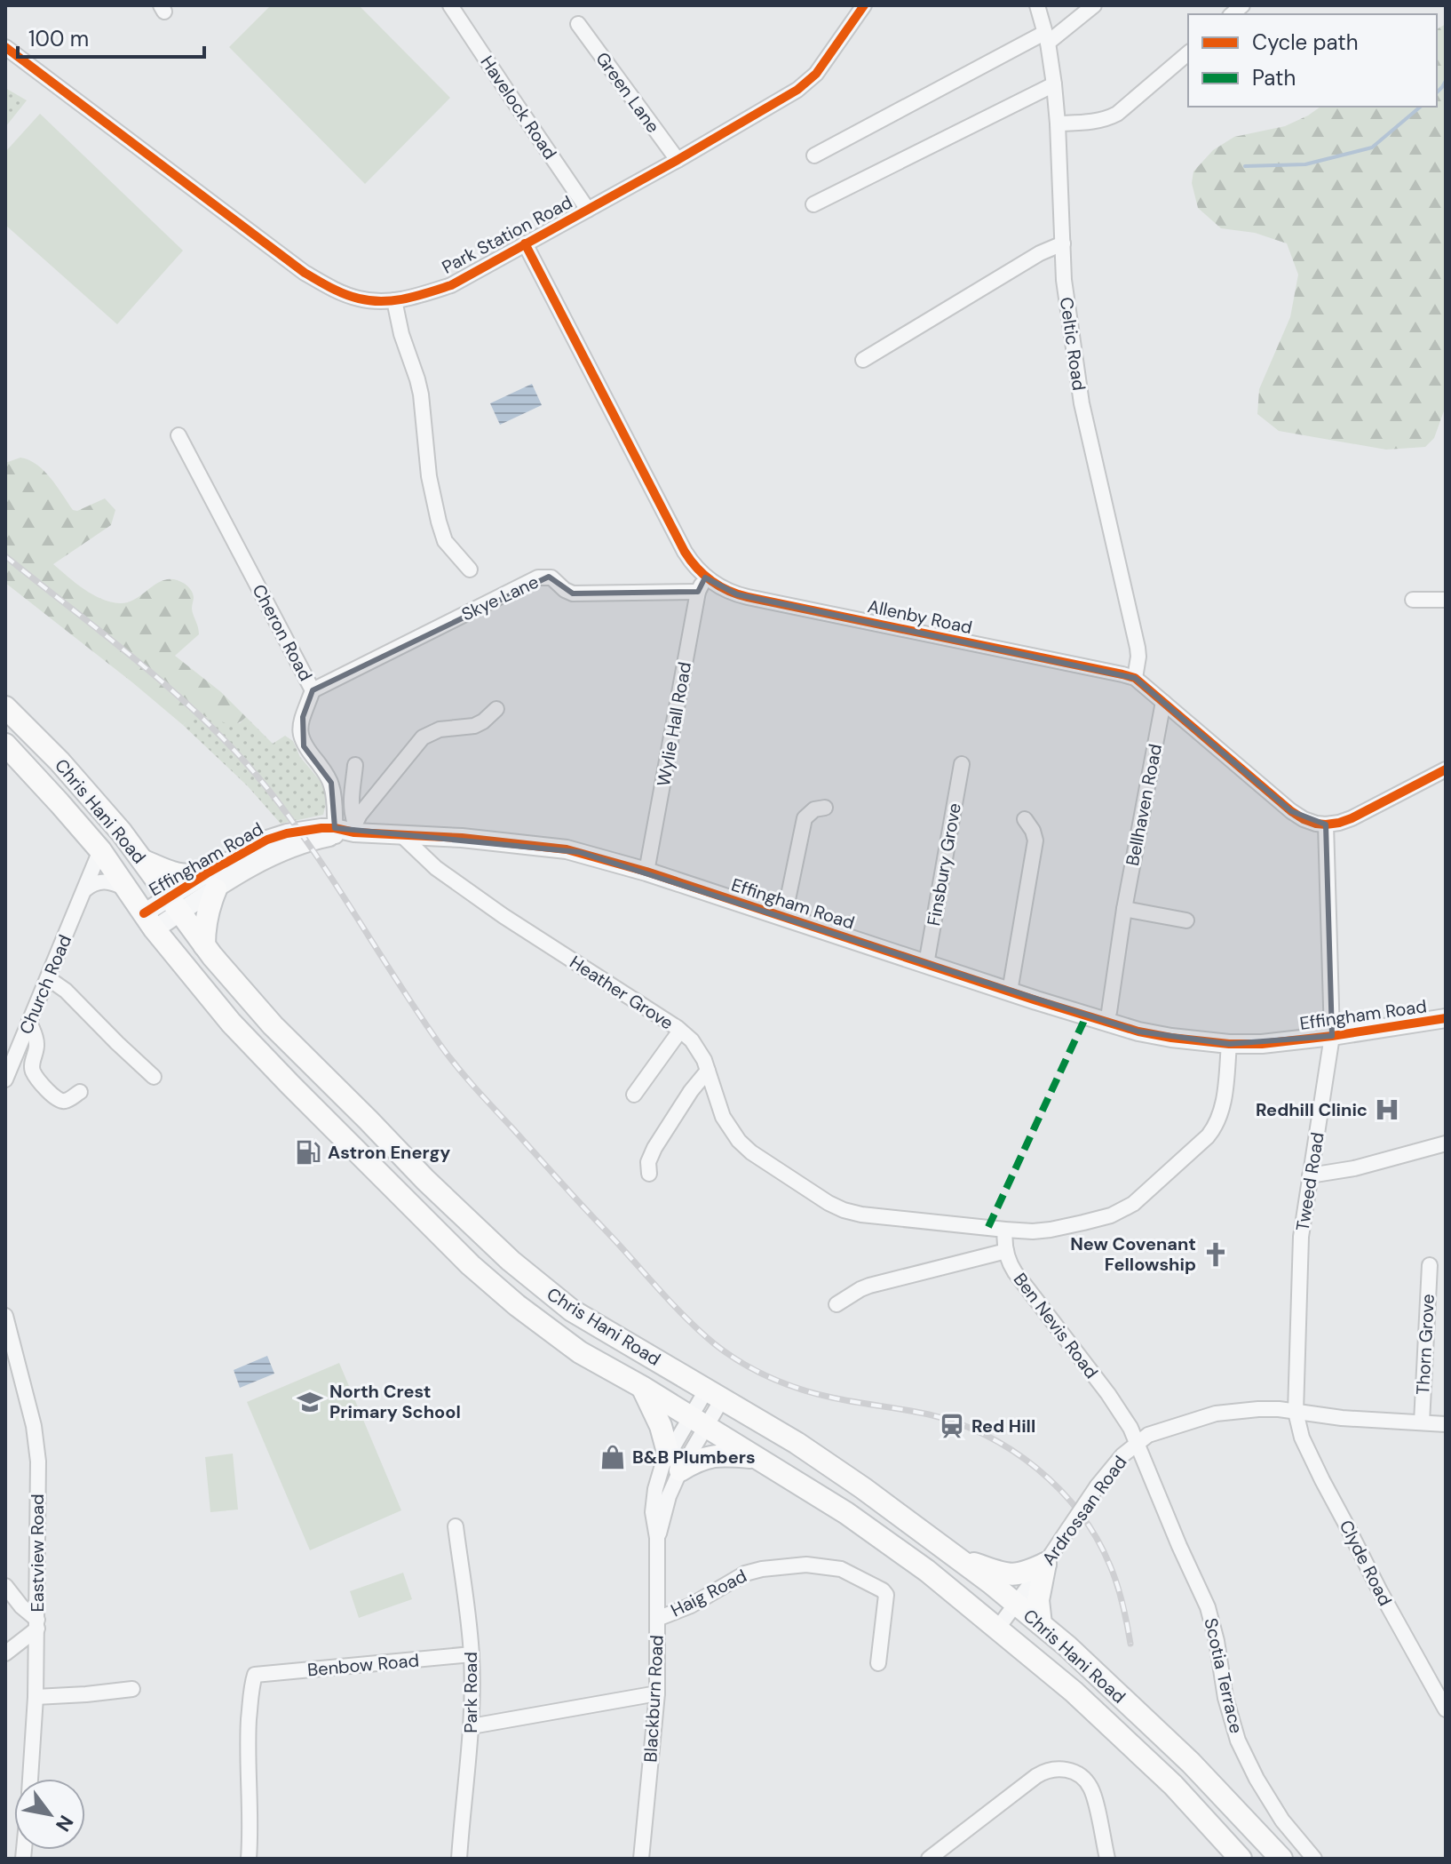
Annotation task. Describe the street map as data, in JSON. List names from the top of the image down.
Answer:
{
  "streets": {
    "main road": ["Chris Hani Road"],
    "street": [
      "Green Lane",
      "Havelock Road",
      "Park Station Road",
      "Celtic Road",
      "Skye Lane",
      "Allenby Road",
      "Cheron Road",
      "Wylie Hall Road",
      "Bellhaven Road",
      "Effingham Road",
      "Finsbury Grove",
      "Church Road",
      "Heather Grove",
      "Tweed Road",
      "Ben Nevis Road",
      "Thorn Grove",
      "Ardrossan Road",
      "Eastview Road",
      "Clyde Road",
      "Haig Road",
      "Benbow Road",
      "Scotia Terrace",
      "Park Road",
      "Blackburn Road"
    ]
  },
  "crossings": [
    ["Green Lane", "Park Station Road"],
    ["Havelock Road", "Park Station Road"],
    ["Park Station Road", "Allenby Road"],
    ["Celtic Road", "Allenby Road"],
    ["Skye Lane", "Cheron Road"],
    ["Skye Lane", "Wylie Hall Road"],
    ["Allenby Road", "Wylie Hall Road"],
    ["Allenby Road", "Bellhaven Road"],
    ["Allenby Road", "Tweed Road"],
    ["Cheron Road", "Effingham Road"],
    ["Wylie Hall Road", "Effingham Road"],
    ["Chris Hani Road", "Effingham Road"],
    ["Chris Hani Road", "Church Road"],
    ["Chris Hani Road", "Ardrossan Road"],
    ["Chris Hani Road", "Blackburn Road"],
    ["Effingham Road", "Finsbury Grove"],
    ["Effingham Road", "Heather Grove"],
    ["Effingham Road", "Tweed Road"],
    ["Heather Grove", "Ben Nevis Road"],
    ["Tweed Road", "Ardrossan Road"],
    ["Tweed Road", "Clyde Road"],
    ["Ben Nevis Road", "Ardrossan Road"],
    ["Ben Nevis Road", "Scotia Terrace"],
    ["Thorn Grove", "Ardrossan Road"],
    ["Ardrossan Road", "Clyde Road"],
    ["Ardrossan Road", "Scotia Terrace"],
    ["Haig Road", "Blackburn Road"],
    ["Benbow Road", "Park Road"]
  ],
  "places": {
    "hospital": ["Redhill Clinic"],
    "fuel station": ["Astron Energy"],
    "church": ["New Covenant Fellowship"],
    "school or university": ["North Crest Primary School"],
    "station": ["Red Hill"],
    "shop": ["B&B Plumbers"]
  },
  "legend": ["Cycle path", "Path"],
  "scale_bar": "100 m",
  "north": "bottom right"
}
